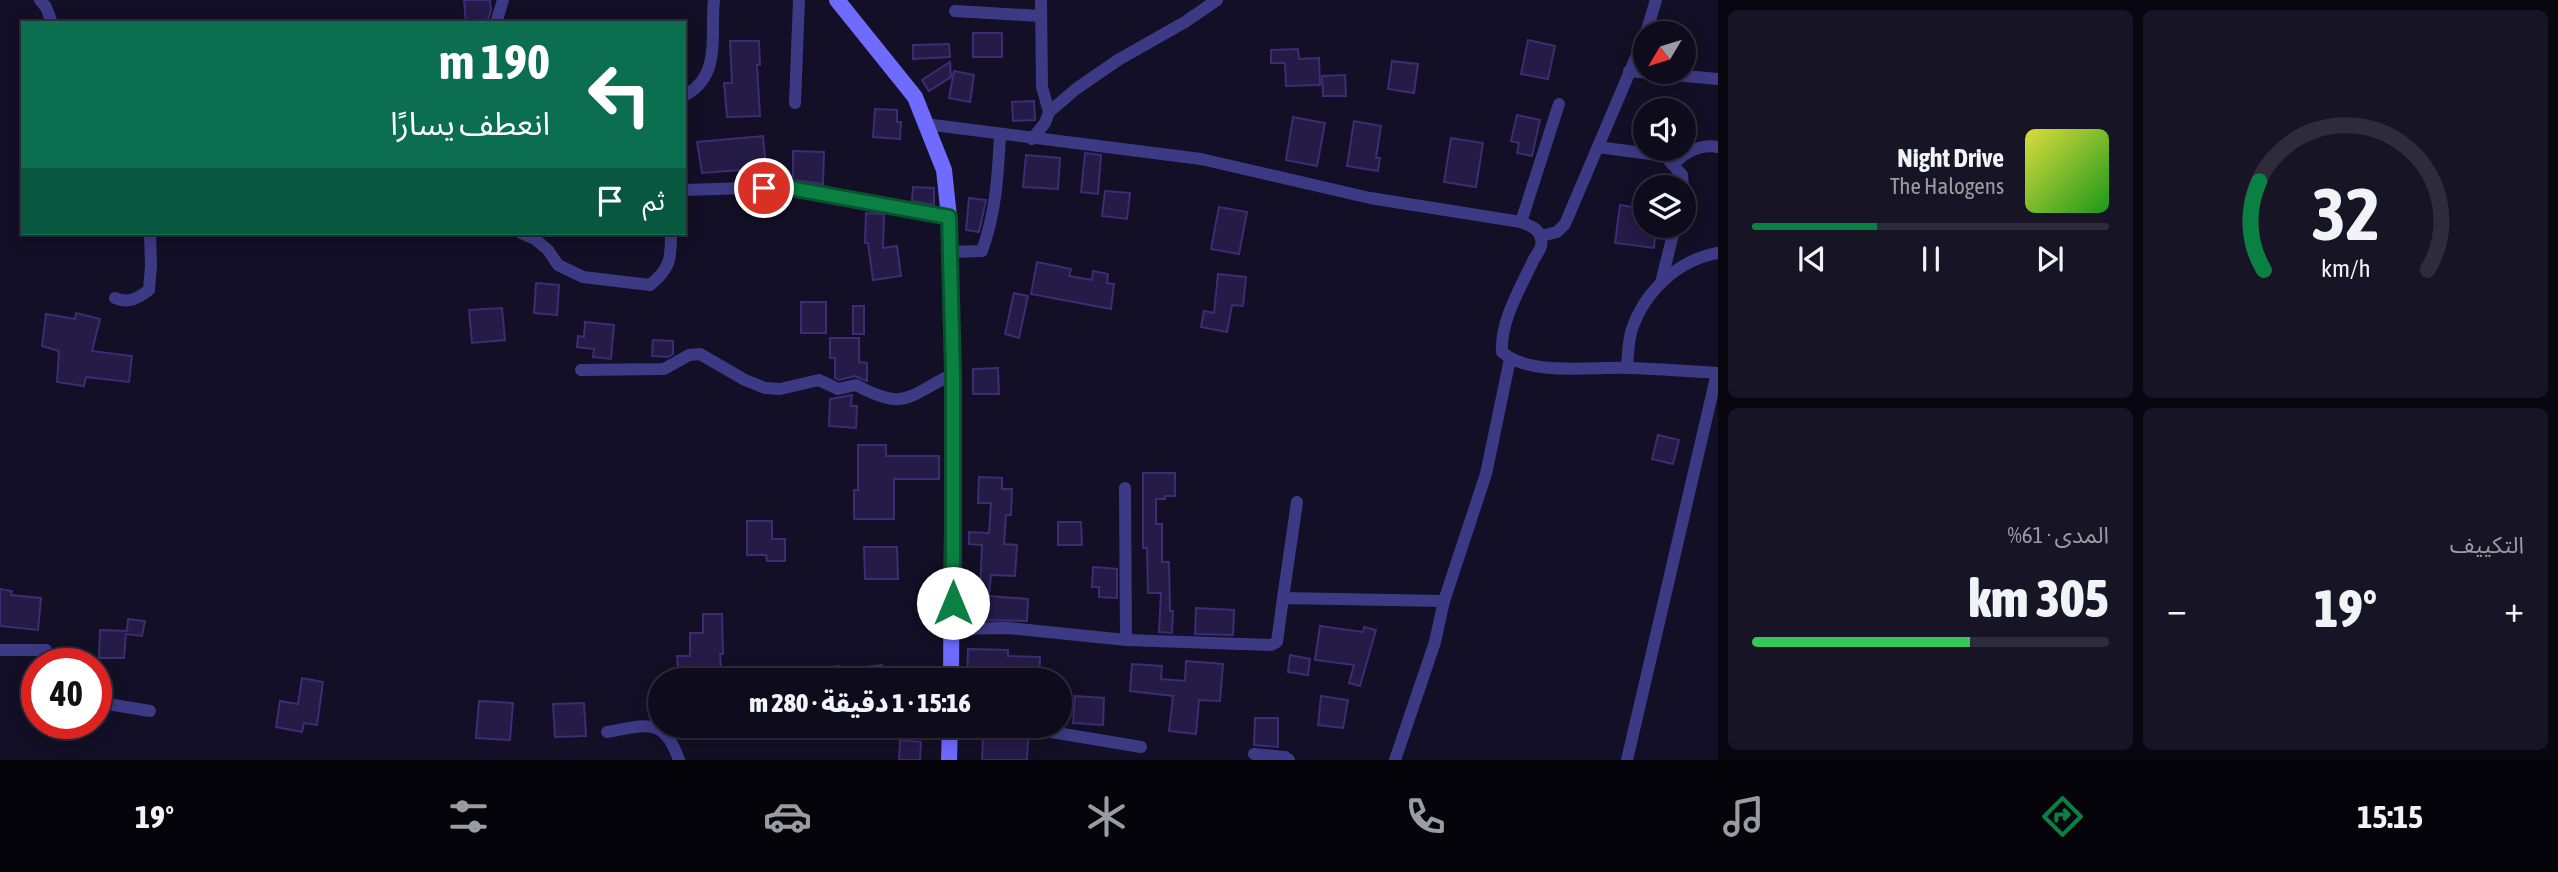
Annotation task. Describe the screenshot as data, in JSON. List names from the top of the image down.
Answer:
{
  "north": "bottom left",
  "page": {
    "turn": ["190 m", "انعطف يسارًا"],
    "song": ["Night Drive", "The Halogens"],
    "then": "ثم",
    "tile": [
      "التكييف",
      ["المدى · 61%", "305 km"]
    ],
    "heat": ["−", "19°", "+"],
    "limit": "40",
    "trip": "15:16 · 1 دقيقة · 280 m",
    "tabs": ["15:15", "19°"],
    "gauge": ["32", "km/h"]
  }
}
